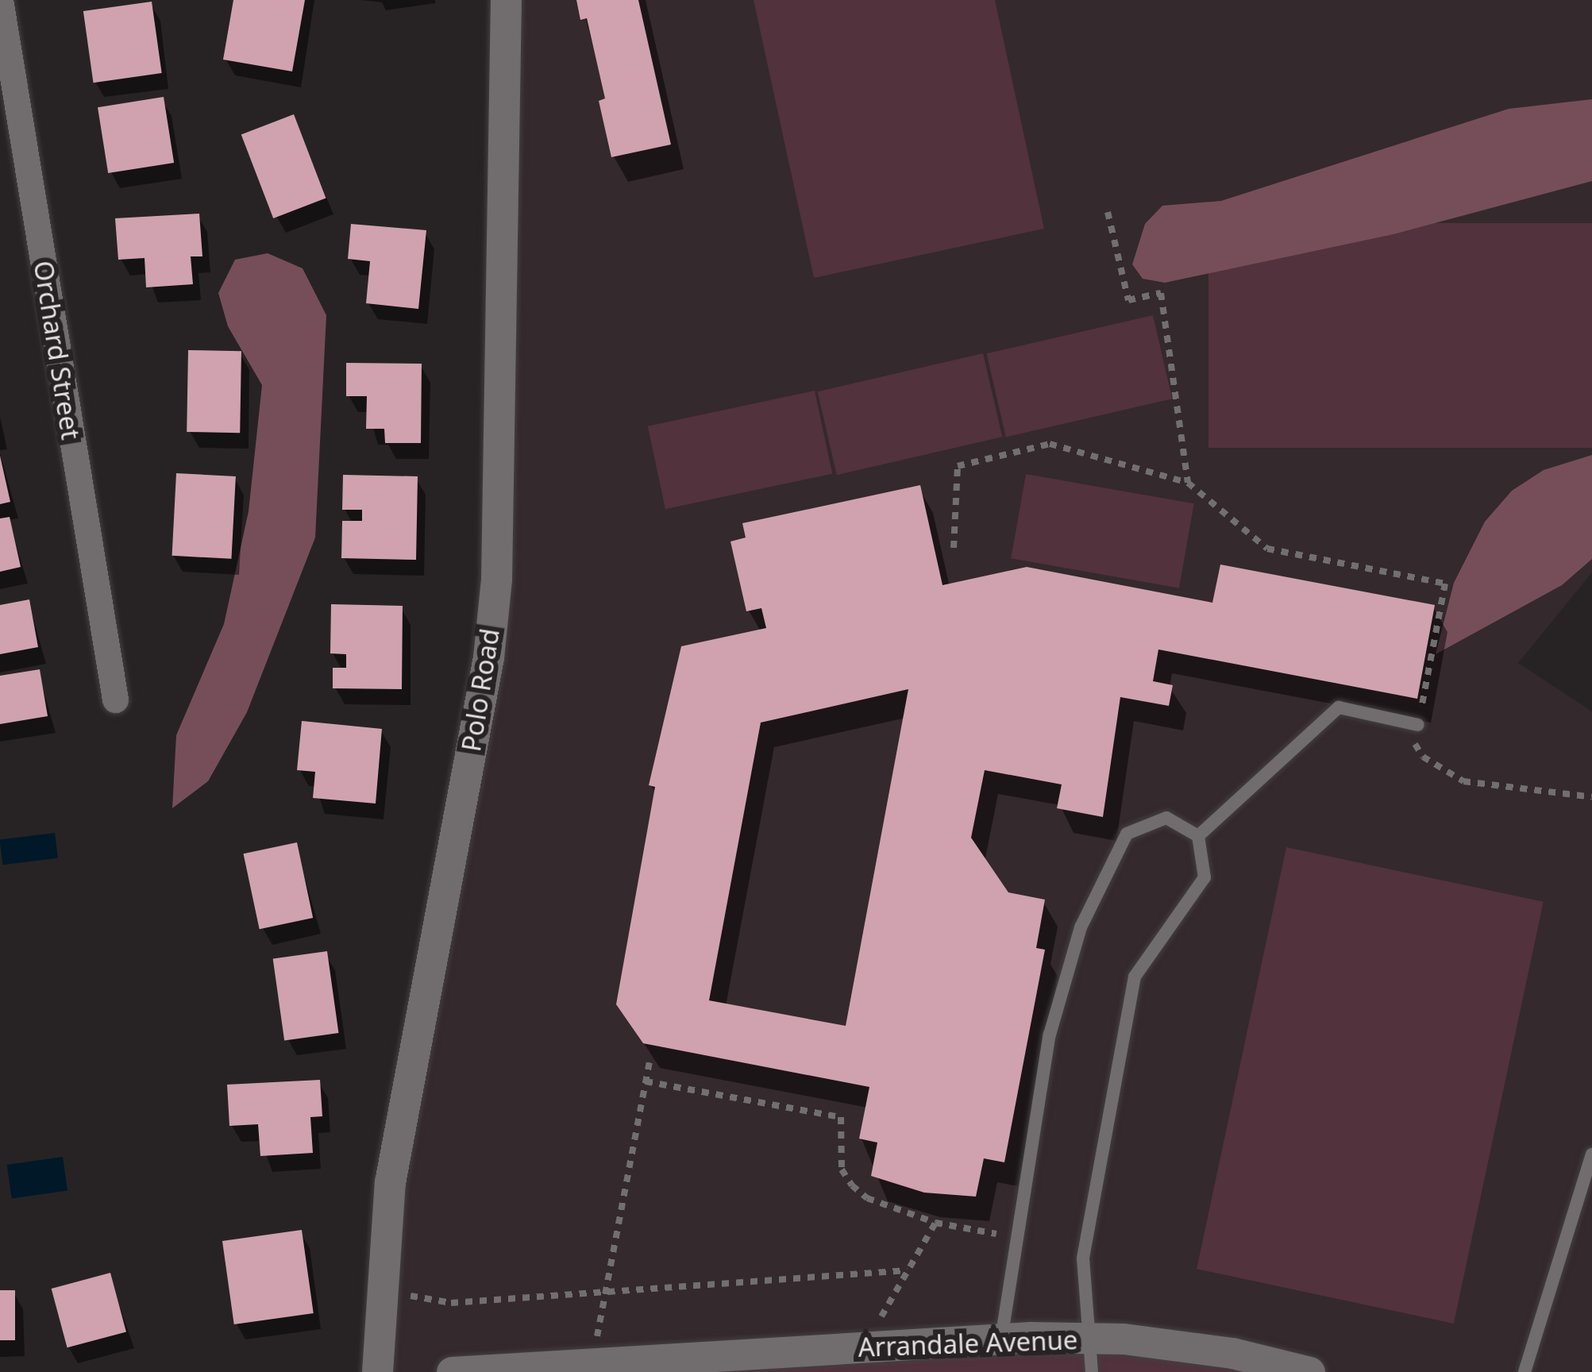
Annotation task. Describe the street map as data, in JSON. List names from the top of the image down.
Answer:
{
  "streets": {
    "street": ["Orchard Street", "Polo Road", "Arrandale Avenue"]
  }
}
